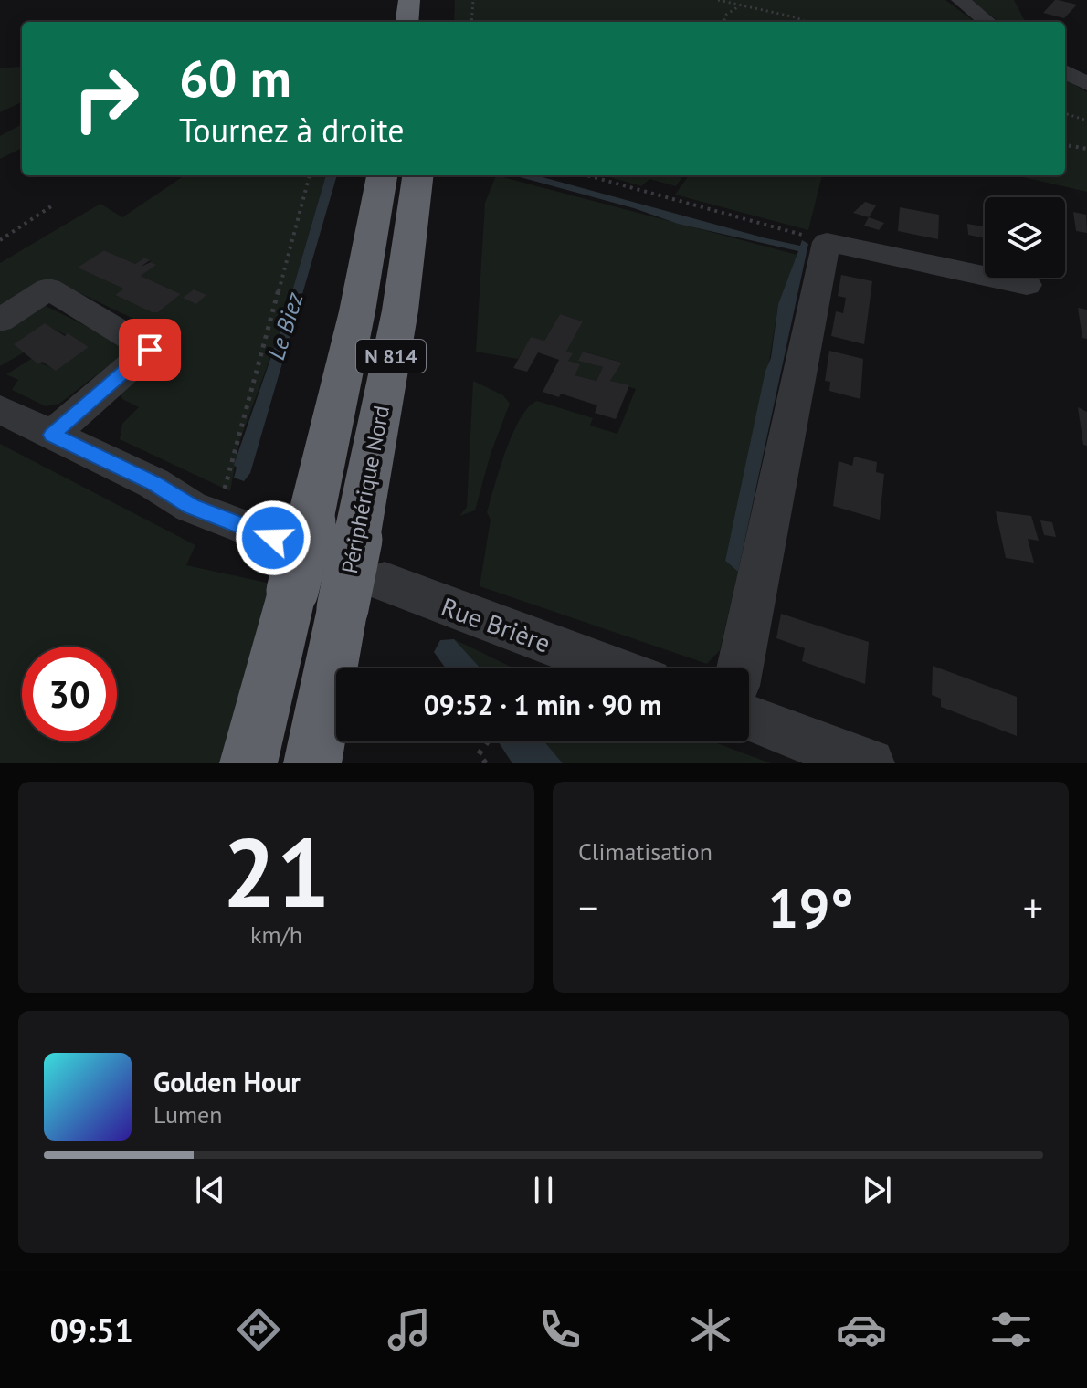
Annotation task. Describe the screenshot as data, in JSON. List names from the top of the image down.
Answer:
{
  "streets": {
    "highway": ["N 814", "Périphérique Nord"],
    "street": ["Rue Brière"]
  },
  "crossings": [
    ["Périphérique Nord", "Rue Brière"]
  ],
  "water": ["Le Biez"],
  "page": {
    "turn": ["60 m", "Tournez à droite"],
    "limit": "30",
    "trip": "09:52 · 1 min · 90 m",
    "tile": [
      ["21", "km/h"],
      "Climatisation"
    ],
    "heat": ["−", "19°", "+"],
    "song": ["Golden Hour", "Lumen"],
    "tabs": "09:51"
  }
}
